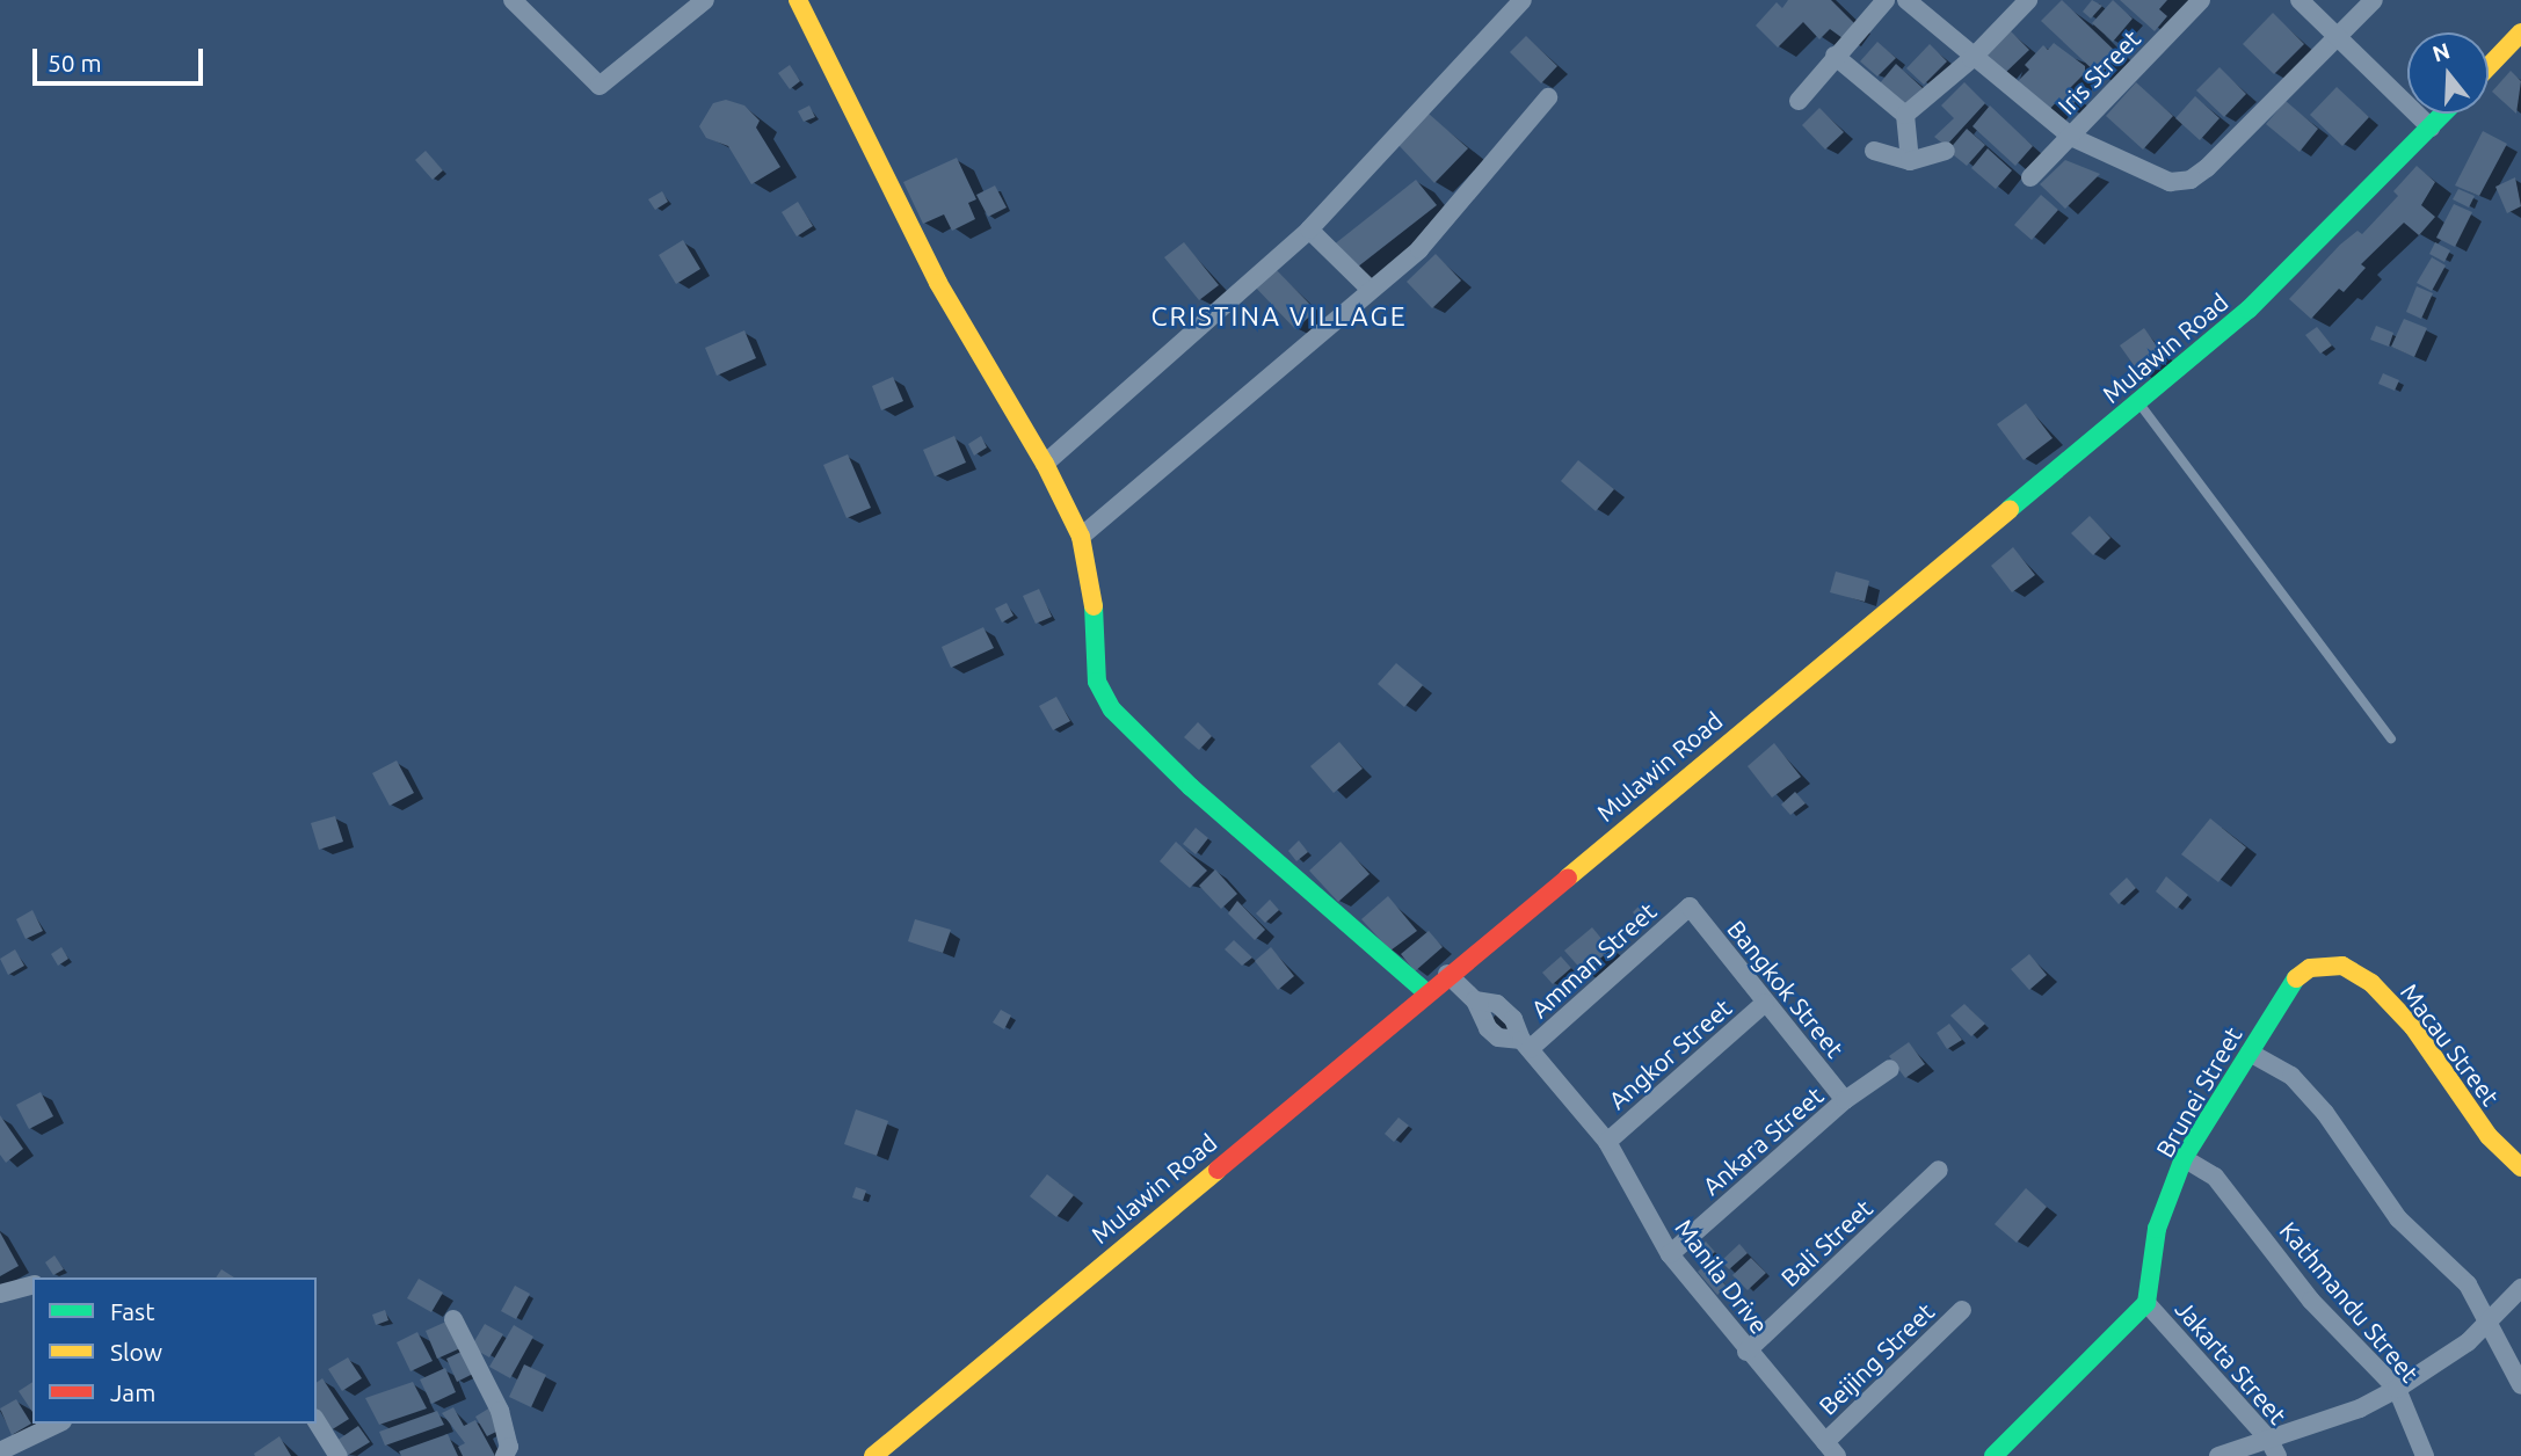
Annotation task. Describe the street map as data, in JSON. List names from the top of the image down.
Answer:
{
  "streets": {
    "main road": ["Mulawin Road", "Macau Street", "Brunei Street"],
    "street": [
      "Iris Street",
      "Amman Street",
      "Bangkok Street",
      "Angkor Street",
      "Ankara Street",
      "Bali Street",
      "Manila Drive",
      "Kathmandu Street",
      "Beijing Street",
      "Jakarta Street"
    ]
  },
  "crossings": [
    ["Mulawin Road", "Manila Drive"],
    ["Amman Street", "Bangkok Street"],
    ["Amman Street", "Manila Drive"],
    ["Bangkok Street", "Angkor Street"],
    ["Bangkok Street", "Ankara Street"],
    ["Macau Street", "Brunei Street"],
    ["Angkor Street", "Manila Drive"],
    ["Brunei Street", "Kathmandu Street"],
    ["Brunei Street", "Jakarta Street"],
    ["Ankara Street", "Manila Drive"],
    ["Bali Street", "Manila Drive"],
    ["Manila Drive", "Beijing Street"]
  ],
  "districts": ["CRISTINA VILLAGE"],
  "legend": ["Fast", "Slow", "Jam"],
  "scale_bar": "50 m",
  "north": "top"
}
